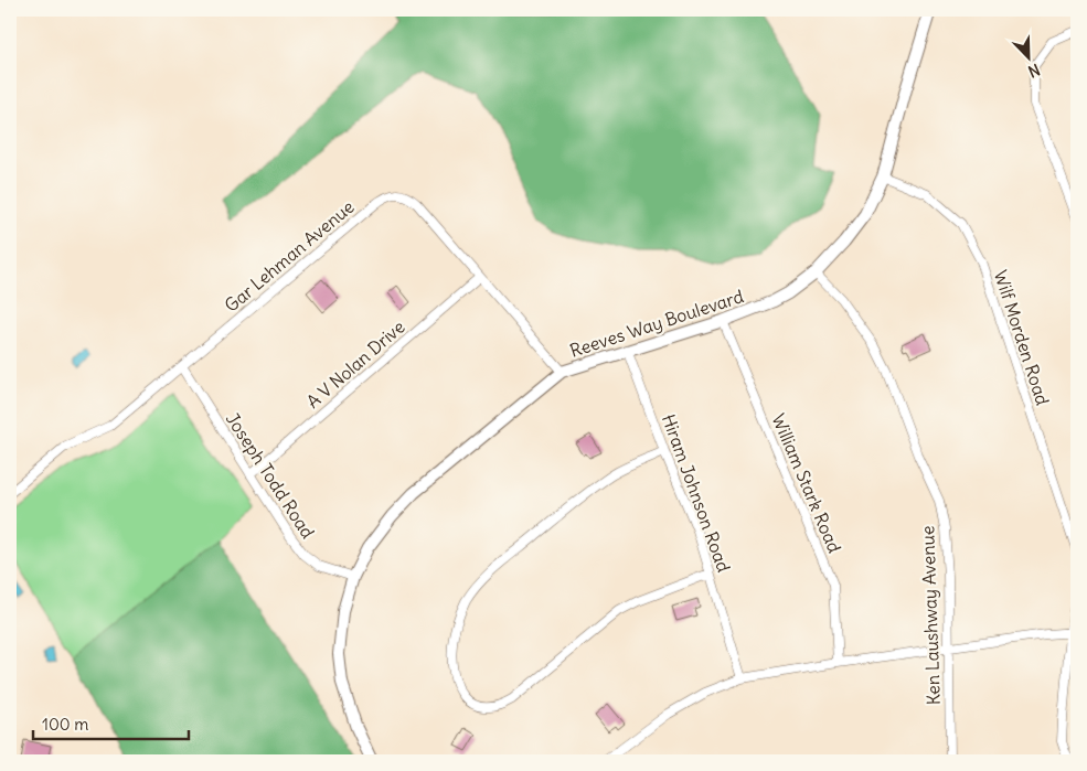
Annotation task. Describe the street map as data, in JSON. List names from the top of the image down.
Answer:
{
  "streets": {
    "street": [
      "Gar Lehman Avenue",
      "Reeves Way Boulevard",
      "Wilf Morden Road",
      "A V Nolan Drive",
      "Joseph Todd Road",
      "William Stark Road",
      "Hiram Johnson Road",
      "Ken Laushway Avenue"
    ]
  },
  "crossings": [
    ["Gar Lehman Avenue", "Reeves Way Boulevard"],
    ["Gar Lehman Avenue", "A V Nolan Drive"],
    ["Gar Lehman Avenue", "Joseph Todd Road"],
    ["Reeves Way Boulevard", "Wilf Morden Road"],
    ["Reeves Way Boulevard", "Joseph Todd Road"],
    ["Reeves Way Boulevard", "William Stark Road"],
    ["Reeves Way Boulevard", "Hiram Johnson Road"],
    ["Reeves Way Boulevard", "Ken Laushway Avenue"],
    ["A V Nolan Drive", "Joseph Todd Road"]
  ],
  "scale_bar": "100 m",
  "north": "bottom right"
}
